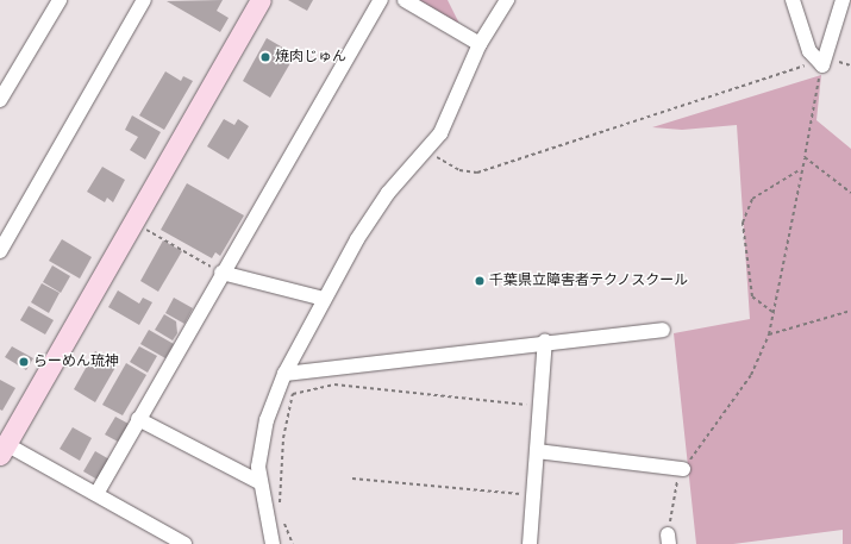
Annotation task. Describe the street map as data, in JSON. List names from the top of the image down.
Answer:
{
  "places": ["焼肉じゅん", "千葉県立障害者テクノスクール", "らーめん琉神"]
}
